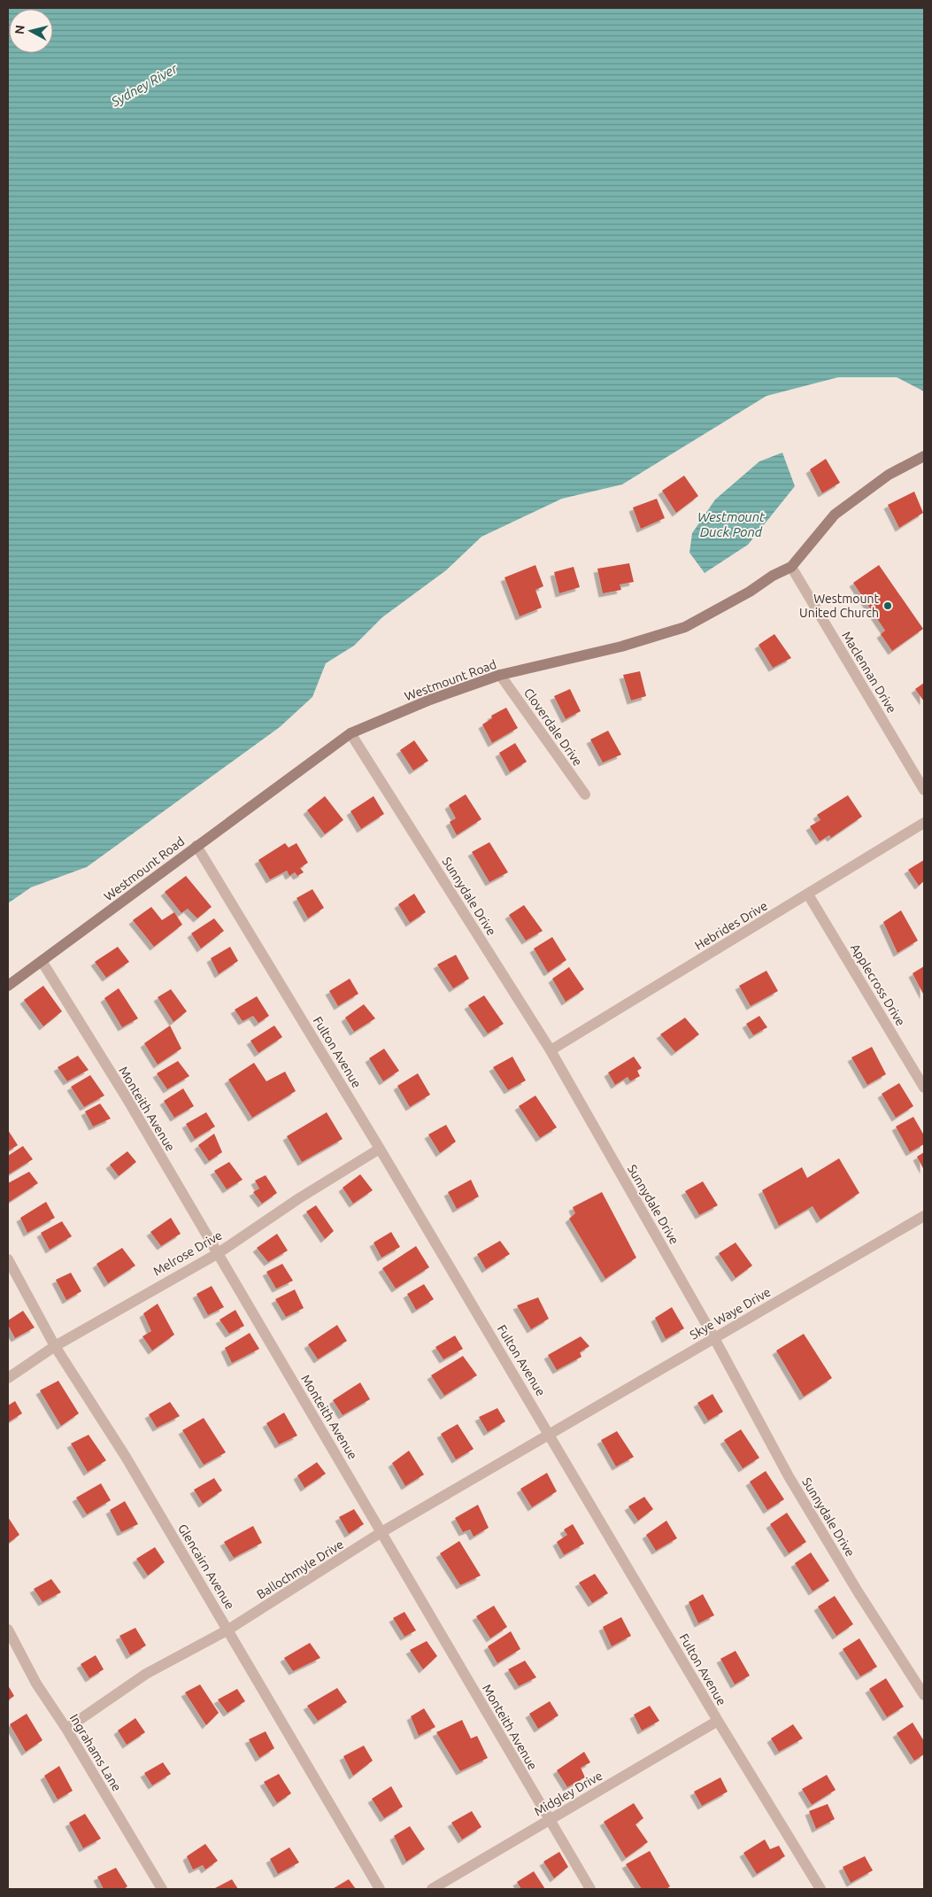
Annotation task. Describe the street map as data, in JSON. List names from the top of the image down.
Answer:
{
  "streets": {
    "main road": ["Westmount Road"],
    "street": [
      "Maclennan Drive",
      "Cloverdale Drive",
      "Sunnydale Drive",
      "Hebrides Drive",
      "Applecross Drive",
      "Fulton Avenue",
      "Monteith Avenue",
      "Melrose Drive",
      "Skye Waye Drive",
      "Glencairn Avenue",
      "Ballochmyle Drive",
      "Ingrahams Lane",
      "Midgley Drive"
    ]
  },
  "crossings": [
    ["Maclennan Drive", "Westmount Road"],
    ["Westmount Road", "Cloverdale Drive"],
    ["Westmount Road", "Sunnydale Drive"],
    ["Westmount Road", "Fulton Avenue"],
    ["Westmount Road", "Monteith Avenue"],
    ["Sunnydale Drive", "Hebrides Drive"],
    ["Sunnydale Drive", "Skye Waye Drive"],
    ["Hebrides Drive", "Applecross Drive"],
    ["Fulton Avenue", "Melrose Drive"],
    ["Fulton Avenue", "Skye Waye Drive"],
    ["Fulton Avenue", "Ballochmyle Drive"],
    ["Fulton Avenue", "Midgley Drive"],
    ["Monteith Avenue", "Melrose Drive"],
    ["Monteith Avenue", "Ballochmyle Drive"],
    ["Monteith Avenue", "Midgley Drive"],
    ["Melrose Drive", "Glencairn Avenue"],
    ["Skye Waye Drive", "Ballochmyle Drive"],
    ["Glencairn Avenue", "Ballochmyle Drive"],
    ["Ballochmyle Drive", "Ingrahams Lane"]
  ],
  "water": ["Sydney River", "Westmount Duck Pond"],
  "places": ["Westmount United Church"],
  "north": "left"
}
